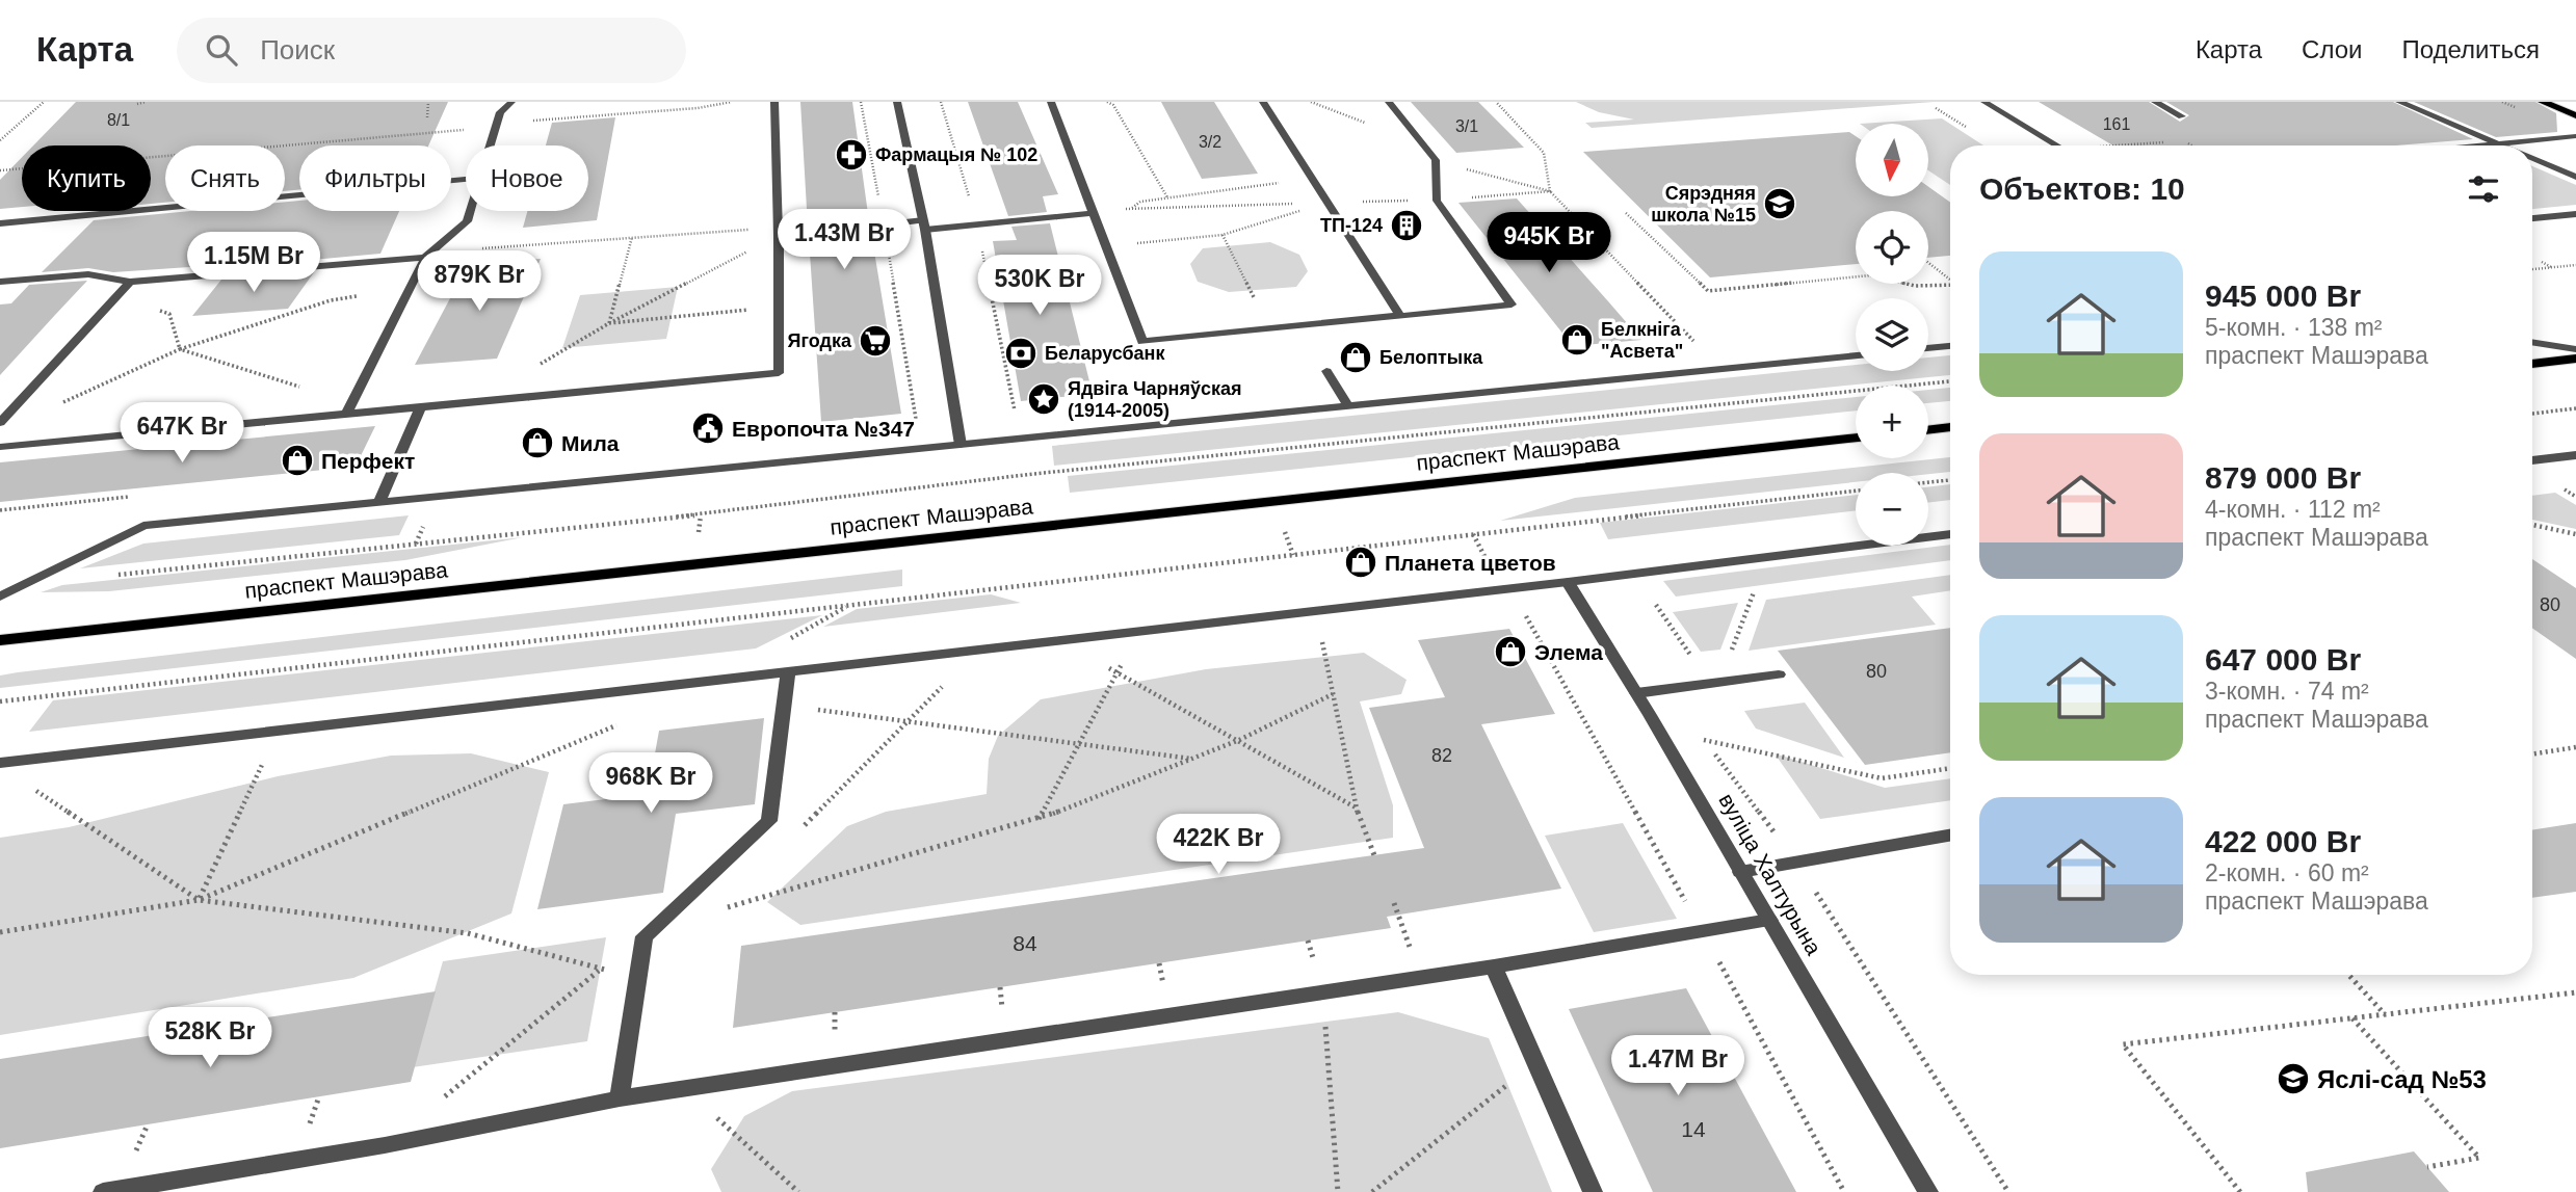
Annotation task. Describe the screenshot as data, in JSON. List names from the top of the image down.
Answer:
{
  "streets": {
    "main road": ["праспект Машэрава"],
    "street": ["вуліца Халтурына"]
  },
  "places": {
    "pharmacy": ["Фармацыя № 102"],
    "school or university": ["Сярэдняя школа №15", "Яслі-сад №53"],
    "building": ["ТП-124"],
    "shop": [
      "Белкніга \"Асвета\"",
      "Белоптыка",
      "Мила",
      "Перфект",
      "Планета цветов",
      "Элема"
    ],
    "supermarket": ["Ягодка"],
    "bank": ["Беларусбанк"],
    "place": ["Ядвіга Чарняўская (1914-2005)"],
    "public building": ["Европочта №347"]
  },
  "house_numbers": [
    "8/1",
    "161",
    "3/1",
    "3/2",
    "80",
    "80",
    "82",
    "84",
    "14"
  ],
  "north": "bottom",
  "page": {
    "header": "Карта",
    "search": "Поиск",
    "nav": ["Карта", "Слои", "Поделиться"],
    "map_buttons": ["+", "−"],
    "chip": [
      "Купить",
      "Снять",
      "Фильтры",
      "Новое"
    ],
    "heading": "Объектов: 10",
    "price": [
      "1.43M Br",
      "945K Br",
      "1.15M Br",
      "879K Br",
      "530K Br",
      "647K Br",
      "968K Br",
      "422K Br",
      "528K Br",
      "1.47M Br"
    ],
    "list": [
      {
        "name": "945 000 Br",
        "note": "5-комн. · 138 m² · праспект Машэрава"
      },
      {
        "name": "879 000 Br",
        "note": "4-комн. · 112 m² · праспект Машэрава"
      },
      {
        "name": "647 000 Br",
        "note": "3-комн. · 74 m² · праспект Машэрава"
      },
      {
        "name": "422 000 Br",
        "note": "2-комн. · 60 m² · праспект Машэрава"
      }
    ]
  }
}
